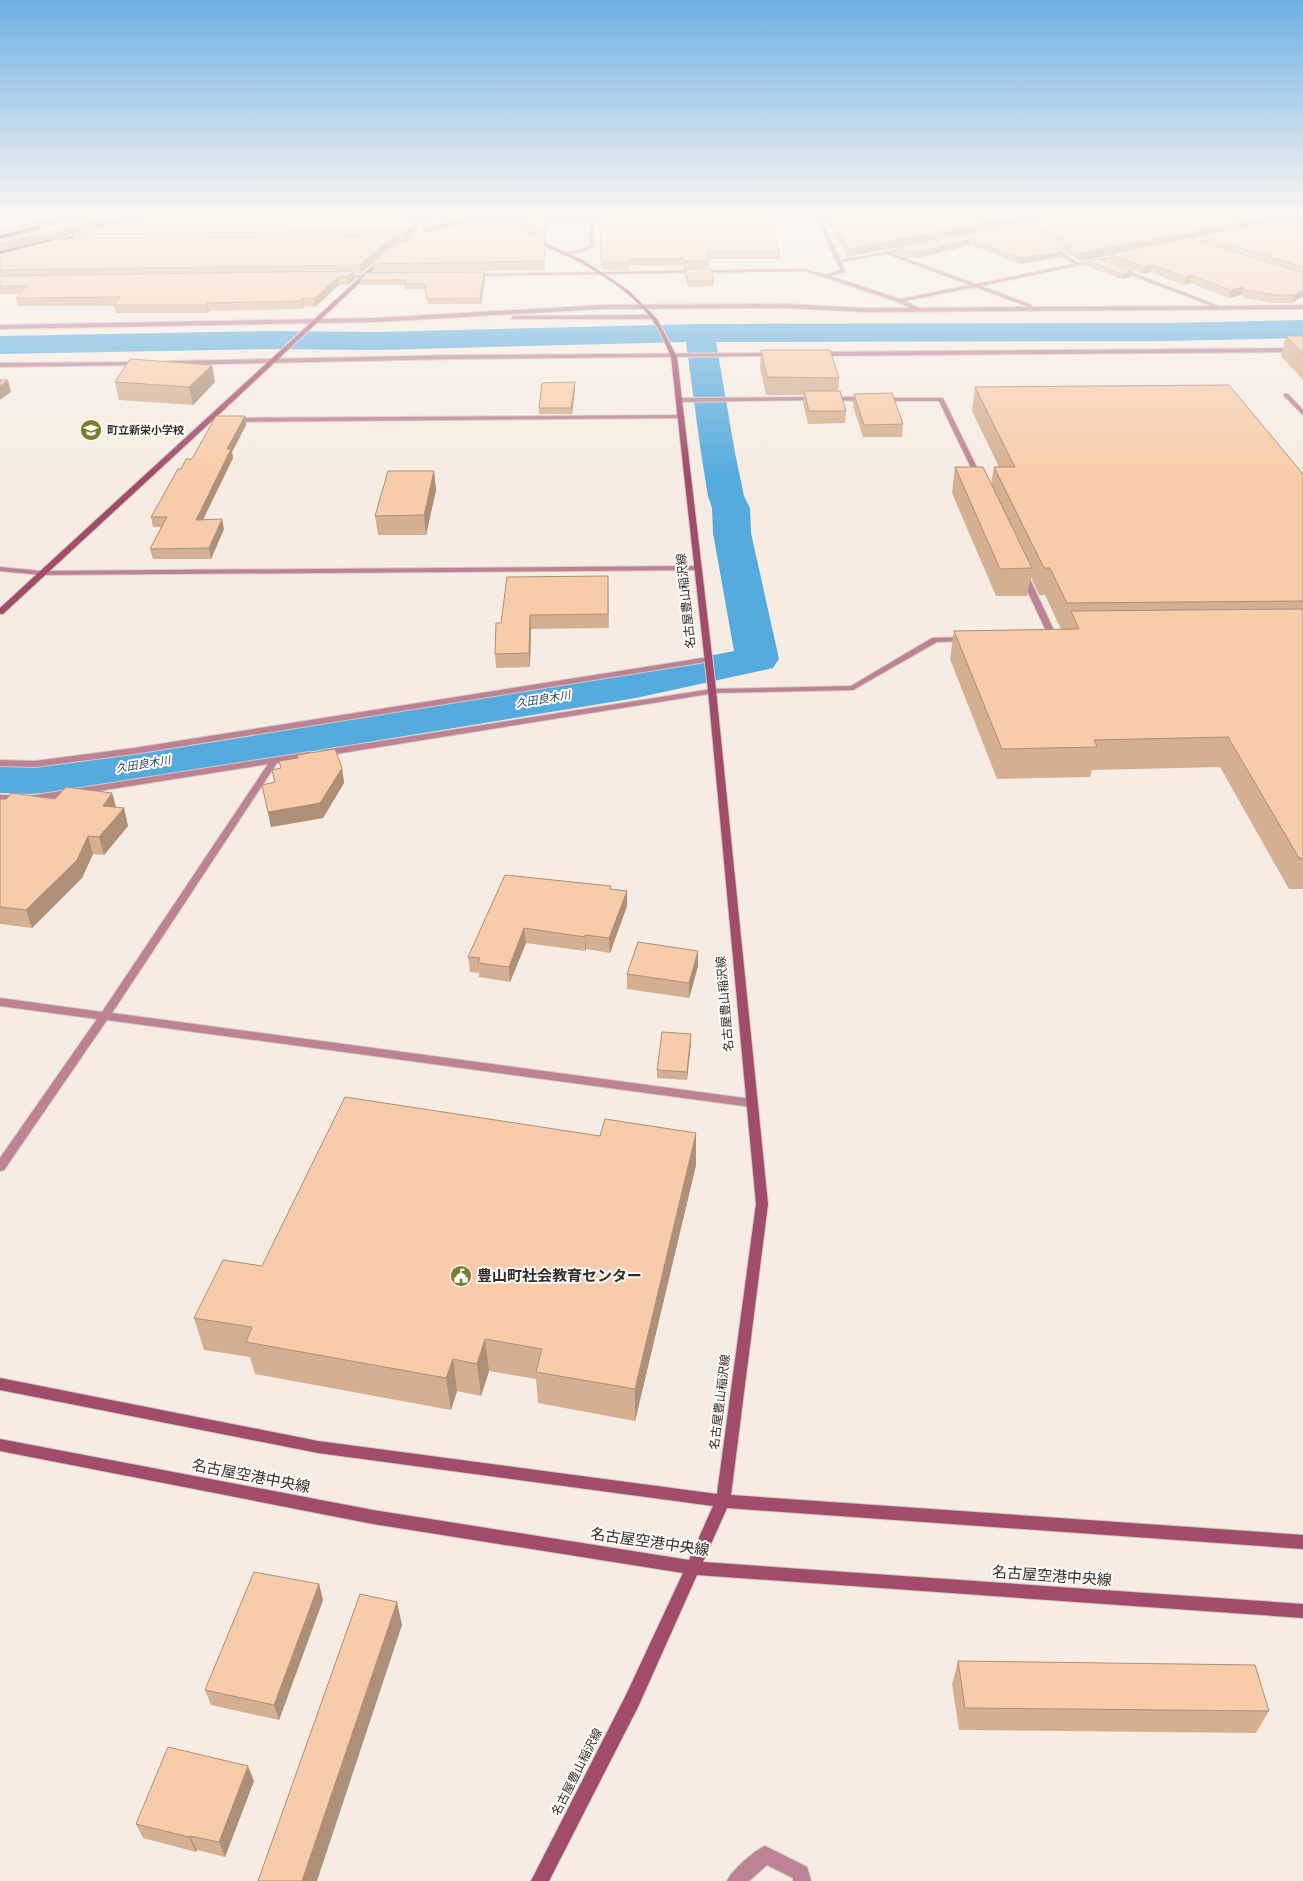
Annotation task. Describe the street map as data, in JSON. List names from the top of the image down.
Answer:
{
  "streets": {
    "main road": ["名古屋豊山稲沢線", "名古屋空港中央線"]
  },
  "crossings": [
    ["名古屋豊山稲沢線", "名古屋空港中央線"]
  ],
  "water": ["久田良木川"],
  "places": {
    "school or university": ["町立新栄小学校"],
    "public building": ["豊山町社会教育センター"]
  }
}
